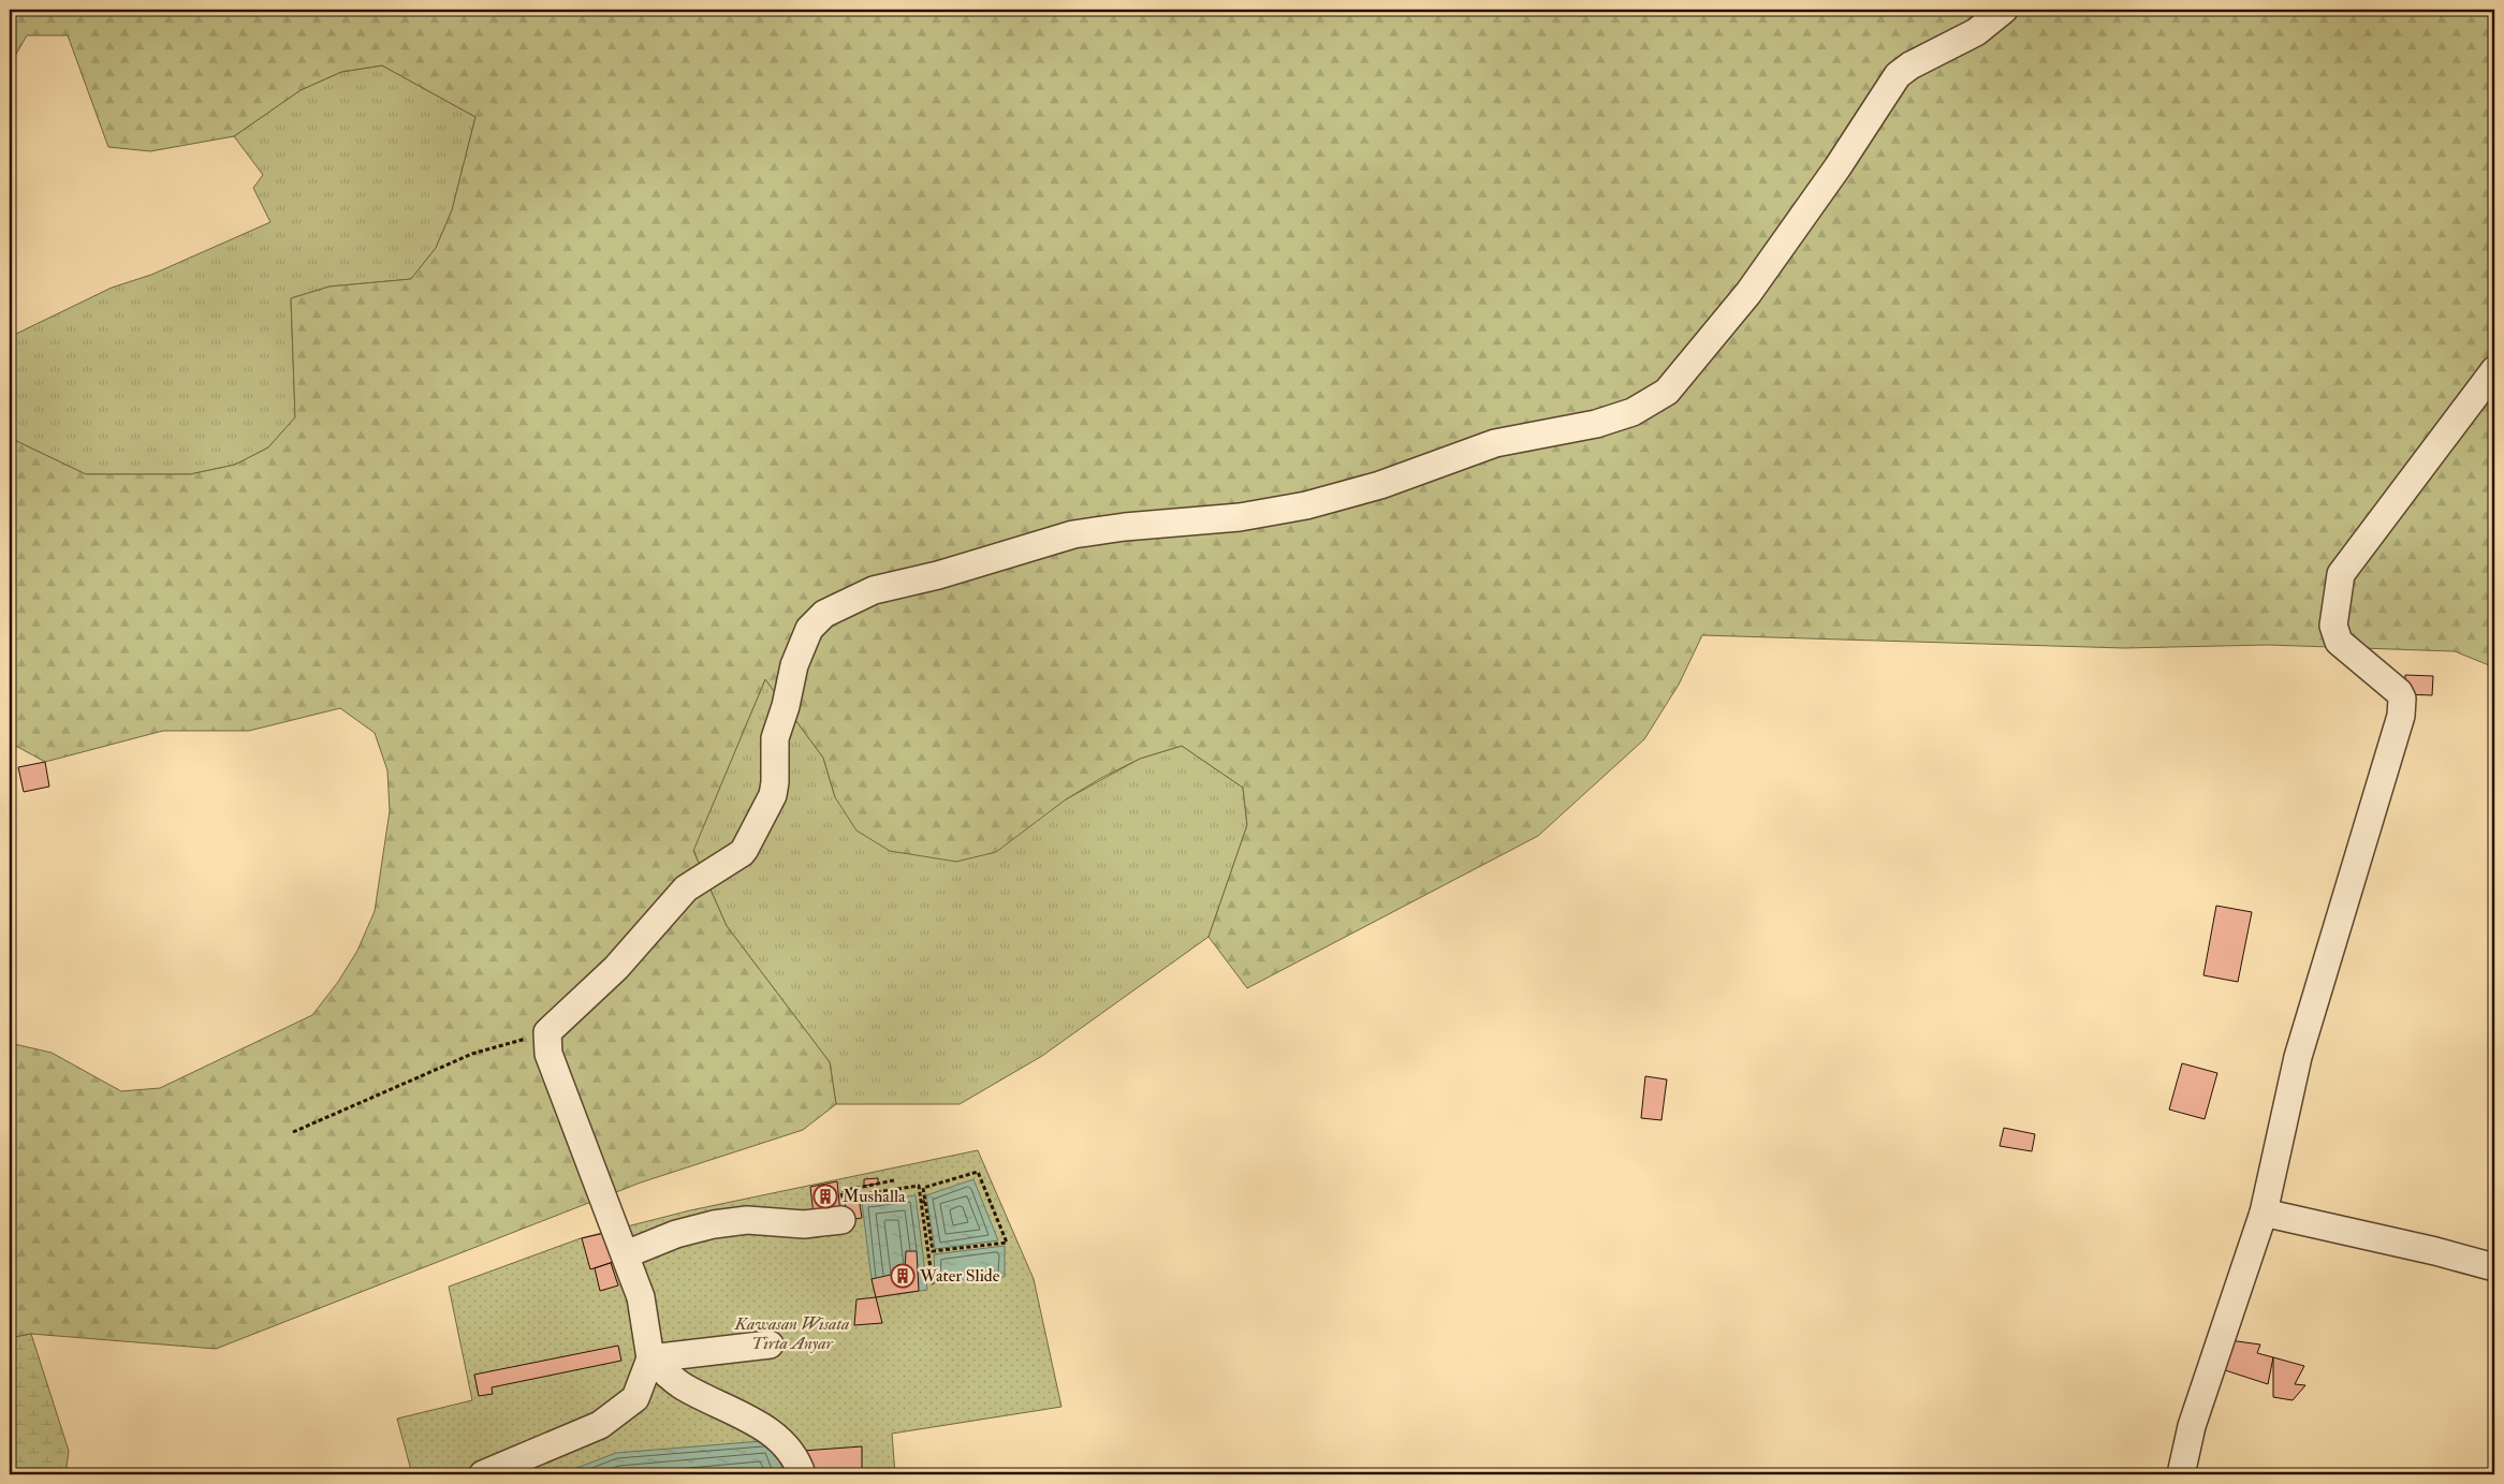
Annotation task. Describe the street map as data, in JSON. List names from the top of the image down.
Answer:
{
  "parks": ["Kawasan Wisata Tirta Anyar"],
  "places": {
    "building": ["Mushalla", "Water Slide"]
  }
}
